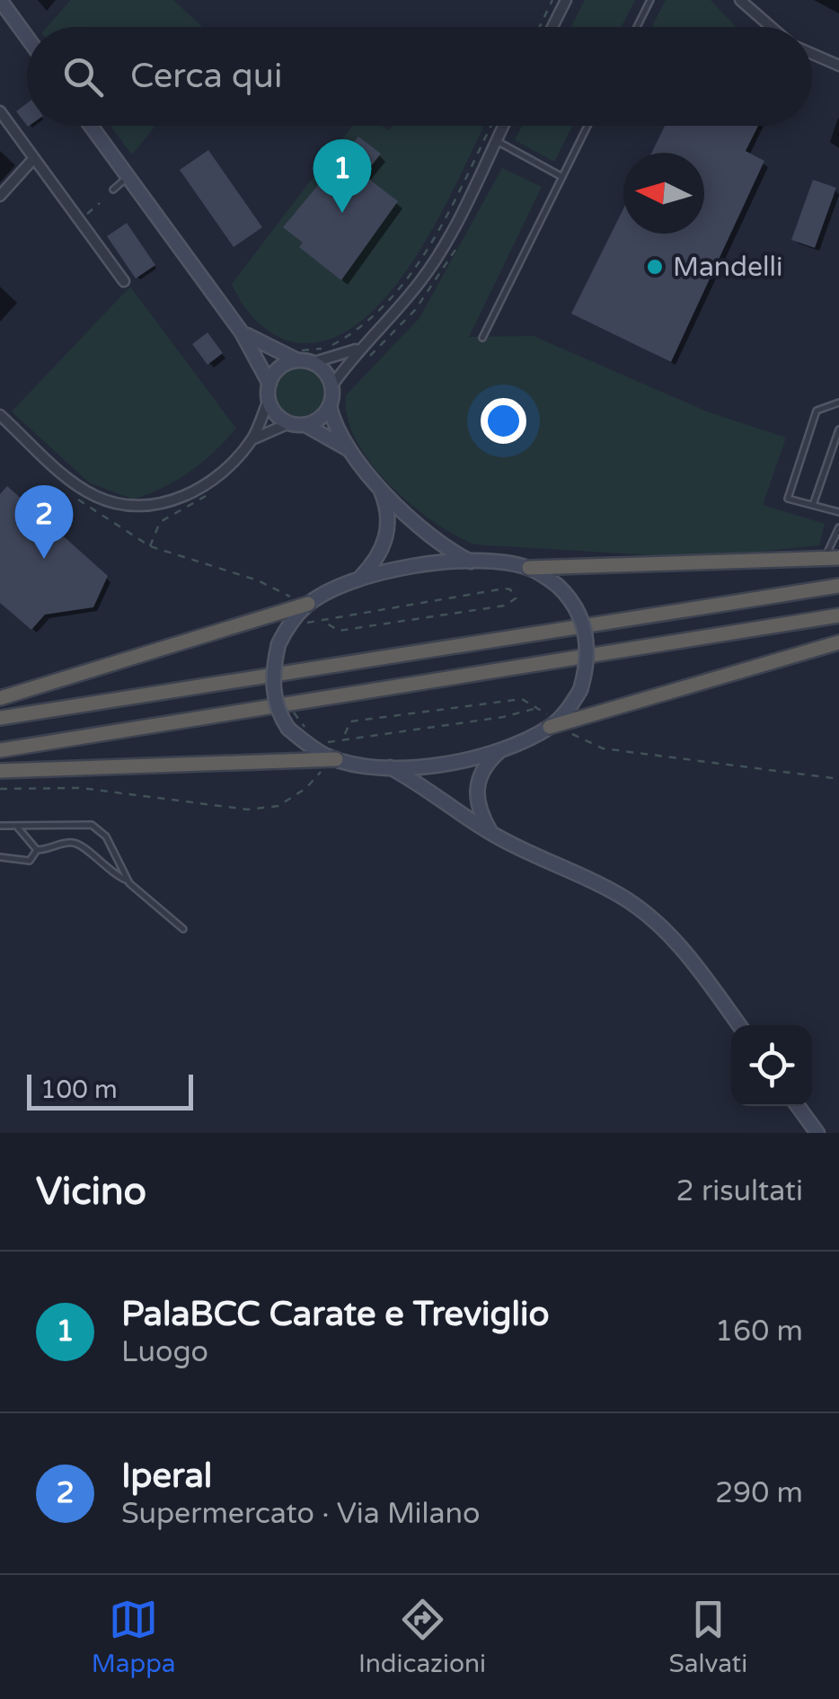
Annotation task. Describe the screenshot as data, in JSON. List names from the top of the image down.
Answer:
{
  "places": ["Mandelli"],
  "scale_bar": "100 m",
  "north": "left",
  "page": {
    "search": "Cerca qui",
    "pins": ["1", "2"],
    "scale": "100 m",
    "heading": ["Vicino", "2 risultati"],
    "list": [
      {
        "mark": "1",
        "name": "PalaBCC Carate e Treviglio",
        "note": "Luogo",
        "value": "160 m"
      },
      {
        "mark": "2",
        "name": "Iperal",
        "note": "Supermercato · Via Milano",
        "value": "290 m"
      }
    ],
    "nav": ["Mappa", "Indicazioni", "Salvati"]
  }
}
